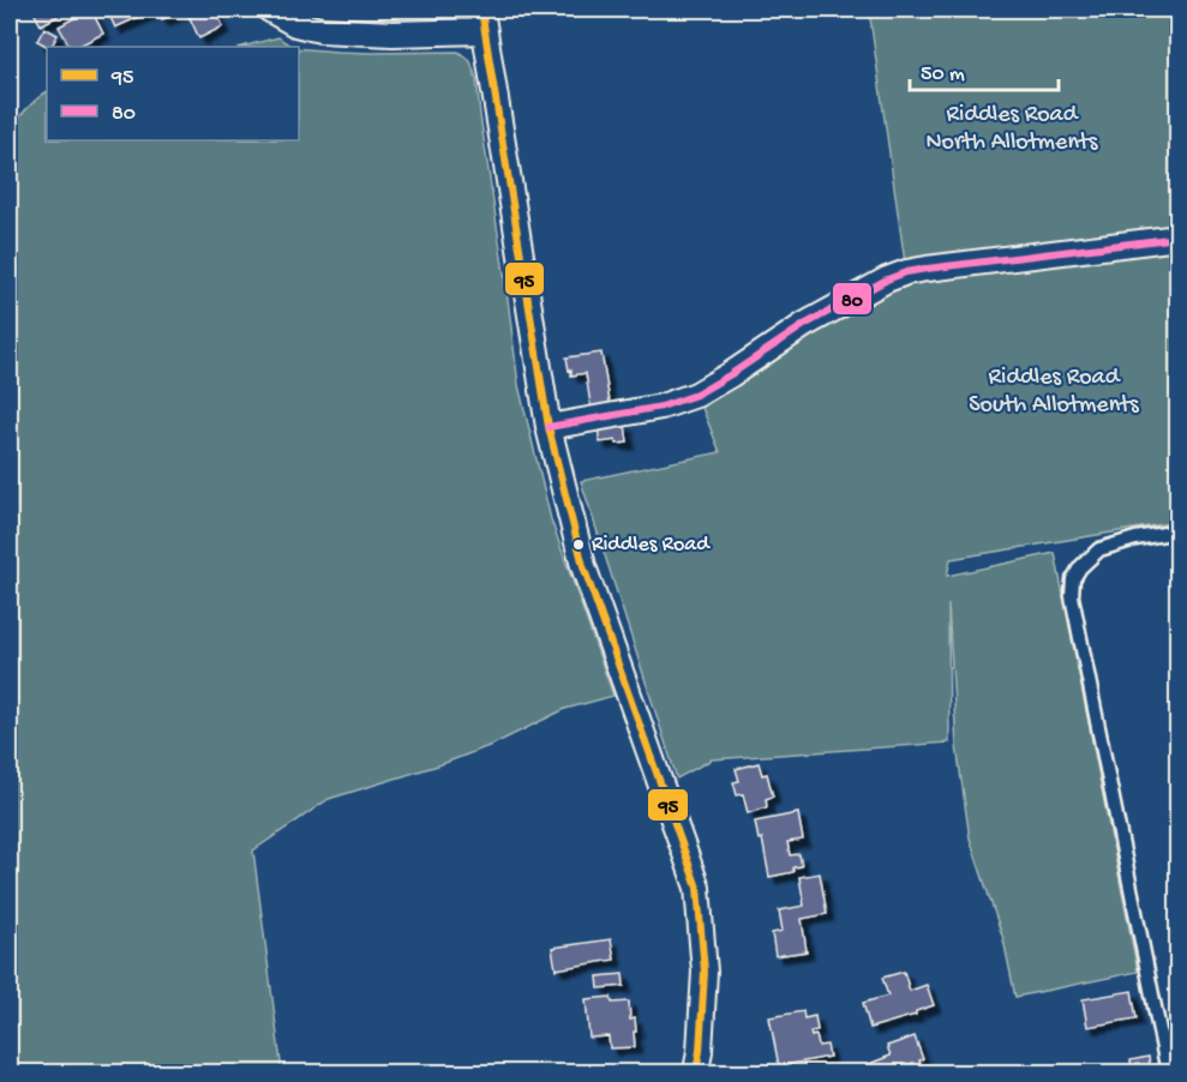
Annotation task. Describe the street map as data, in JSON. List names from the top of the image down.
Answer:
{
  "parks": ["Riddles Road North Allotments", "Riddles Road South Allotments"],
  "places": ["Riddles Road"],
  "lines": ["transit line 95", "transit line 80"],
  "legend": ["95", "80"],
  "scale_bar": "50 m"
}
